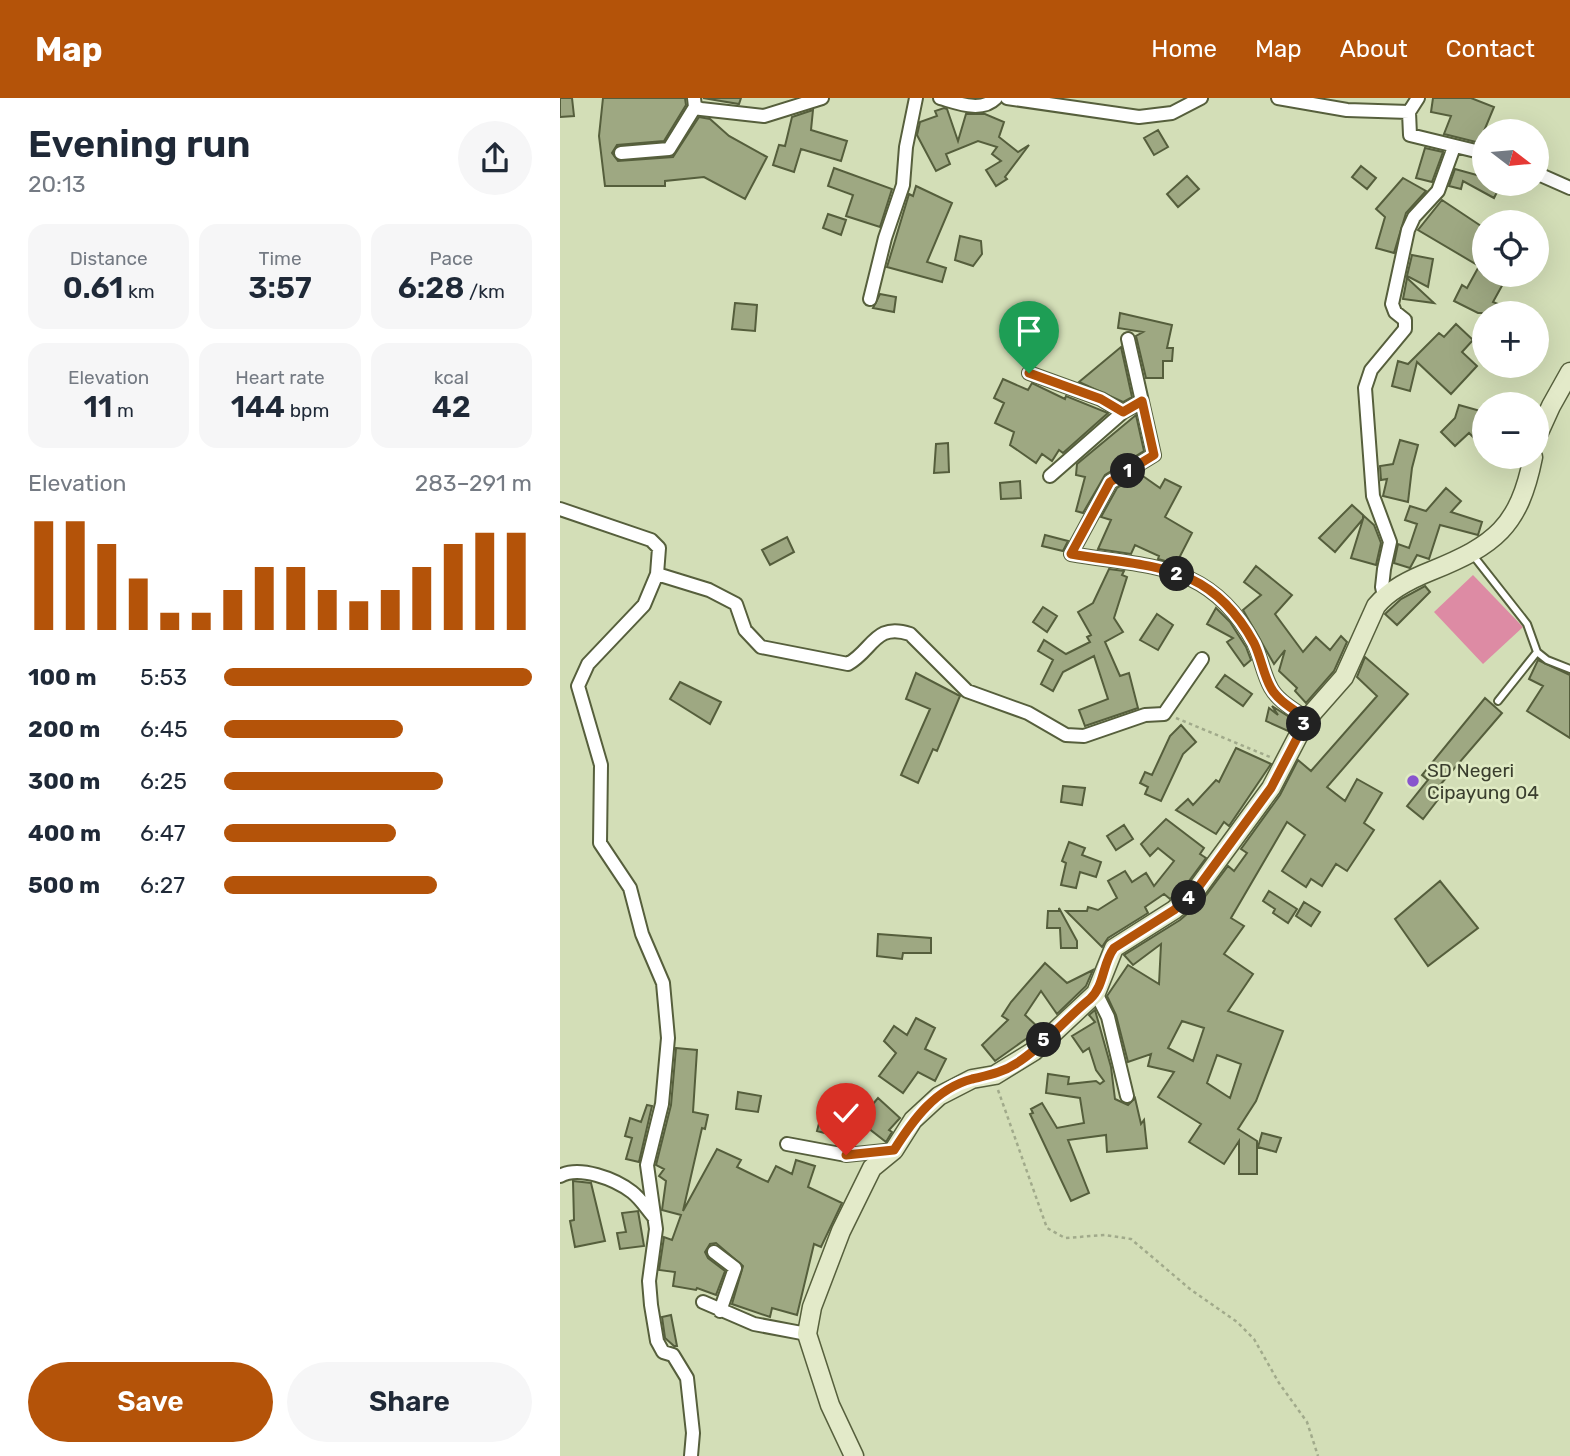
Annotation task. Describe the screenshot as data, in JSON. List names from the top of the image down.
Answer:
{
  "places": ["SD Negeri Cipayung 04"],
  "north": "right",
  "page": {
    "header": "Map",
    "nav": [
      "Home",
      "Map",
      "About",
      "Contact"
    ],
    "heading": ["Evening run", "20:13"],
    "map_buttons": ["+", "−"],
    "stats": [
      ["Distance", "0.61 km"],
      ["Time", "3:57"],
      ["Pace", "6:28 /km"],
      ["Elevation", "11 m"],
      ["Heart rate", "144 bpm"],
      ["kcal", "42"]
    ],
    "pins": [
      "1",
      "2",
      "3",
      "4",
      "5"
    ],
    "chart": ["Elevation", "283–291 m"],
    "list": [
      {
        "name": "100 m",
        "note": "5:53"
      },
      {
        "name": "200 m",
        "note": "6:45"
      },
      {
        "name": "300 m",
        "note": "6:25"
      },
      {
        "name": "400 m",
        "note": "6:47"
      },
      {
        "name": "500 m",
        "note": "6:27"
      }
    ],
    "buttons": ["Save", "Share"]
  }
}
